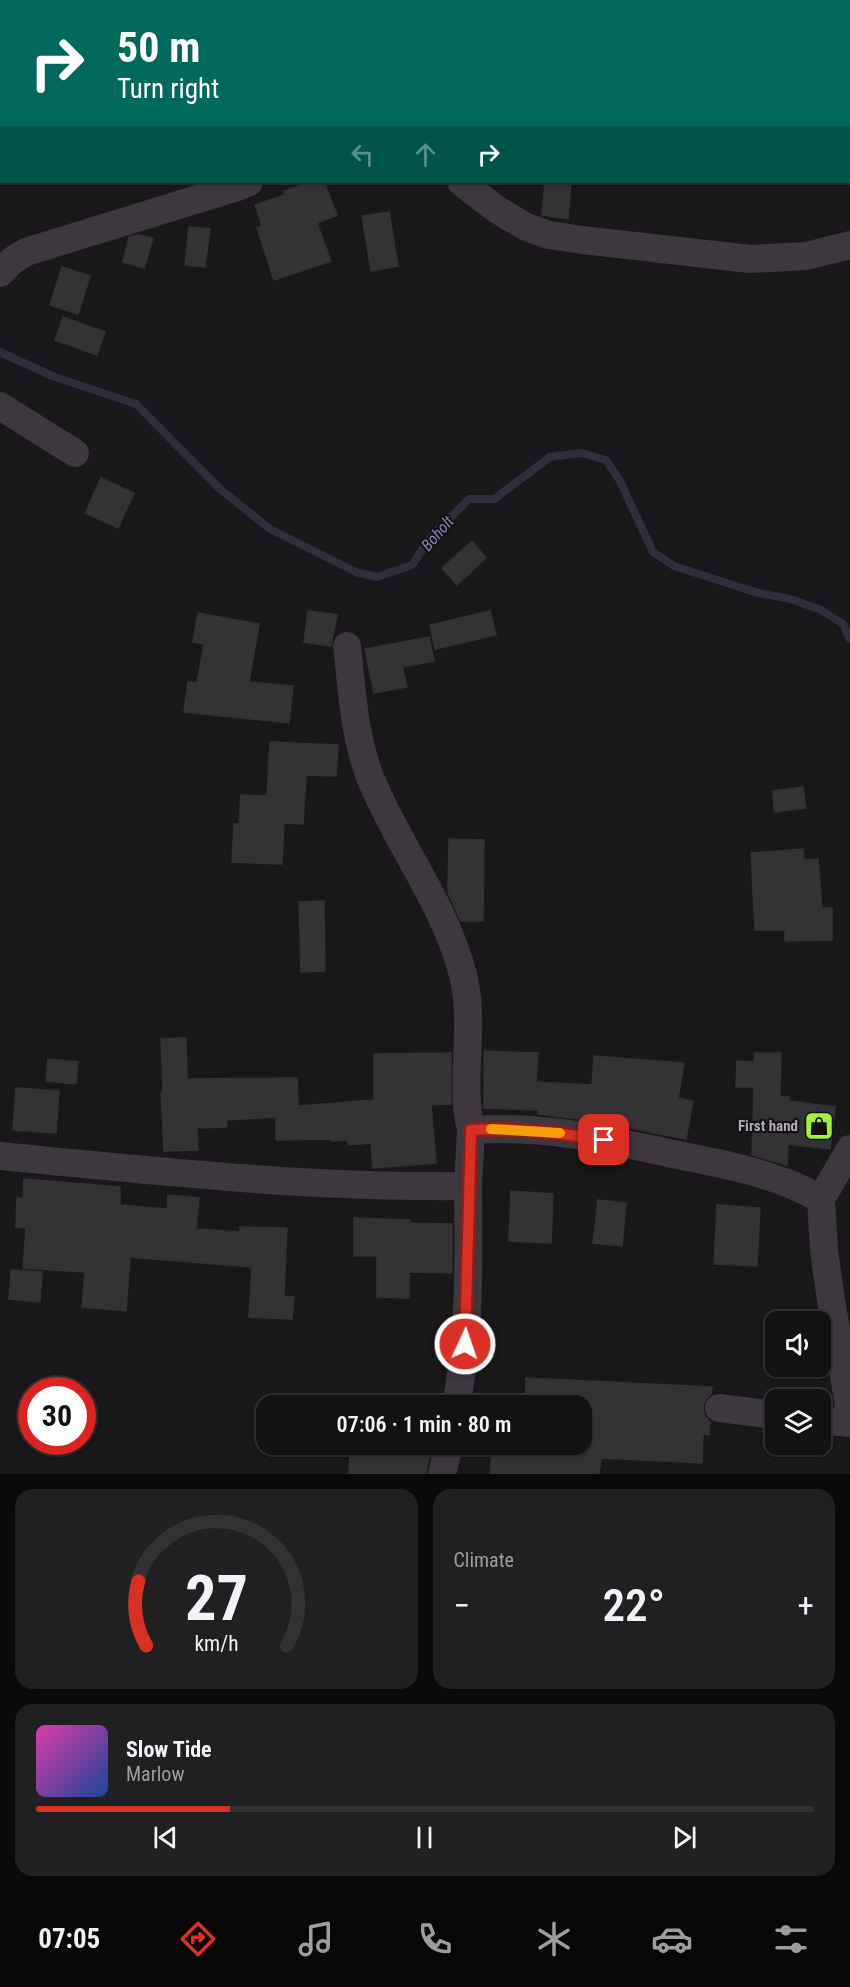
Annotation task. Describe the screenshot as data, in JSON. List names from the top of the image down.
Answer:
{
  "water": ["Boholt"],
  "places": {
    "shop": ["First hand"]
  },
  "page": {
    "turn": ["50 m", "Turn right"],
    "limit": "30",
    "trip": "07:06 · 1 min · 80 m",
    "tile": "Climate",
    "heat": ["−", "22°", "+"],
    "song": ["Slow Tide", "Marlow"],
    "tabs": "07:05",
    "gauge": ["27", "km/h"]
  }
}
